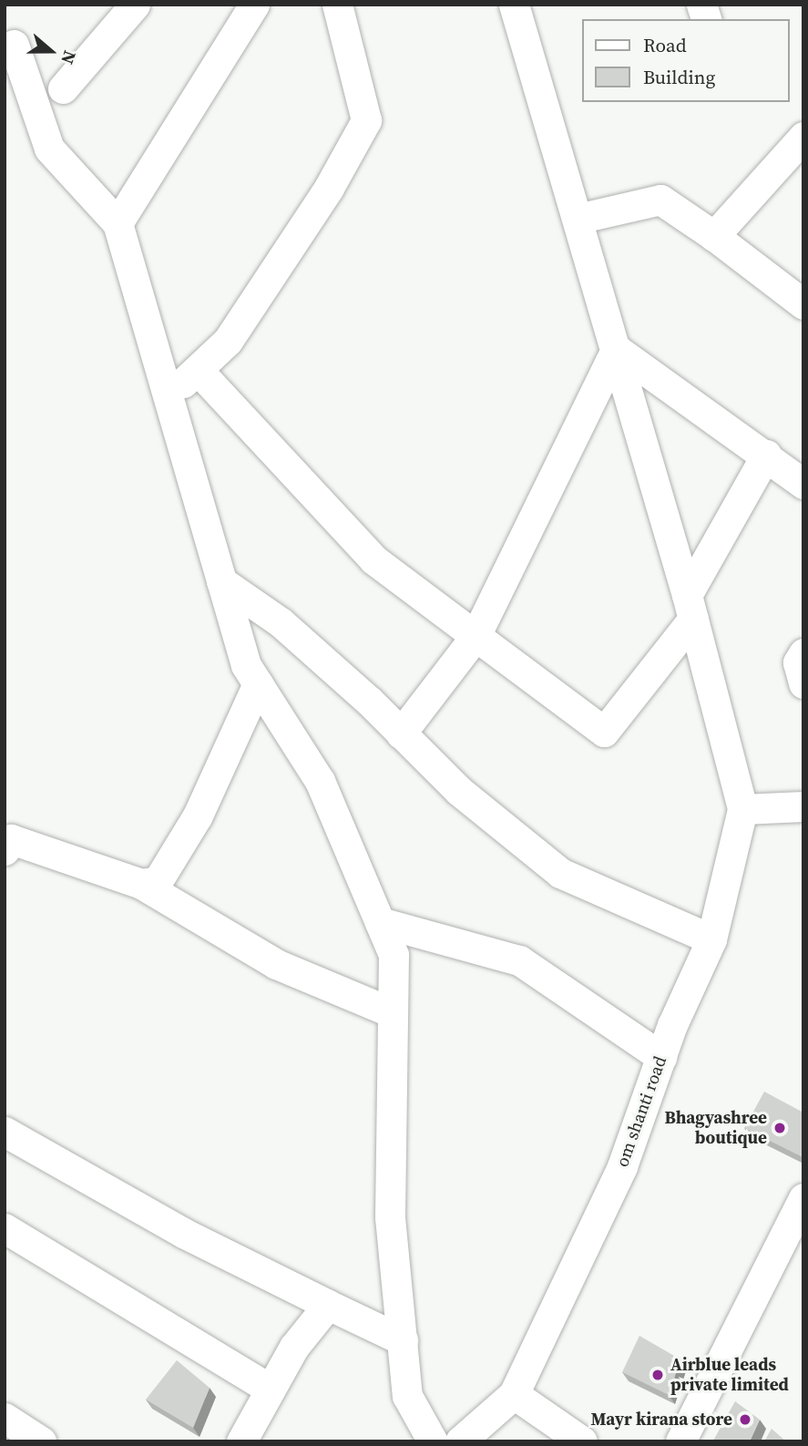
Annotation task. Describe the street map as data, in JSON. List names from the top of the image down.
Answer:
{
  "streets": {
    "street": ["om shanti road"]
  },
  "places": ["Bhagyashree boutique", "Airblue leads private limited", "Mayr kirana store"],
  "legend": ["Road", "Building"],
  "north": "right"
}
